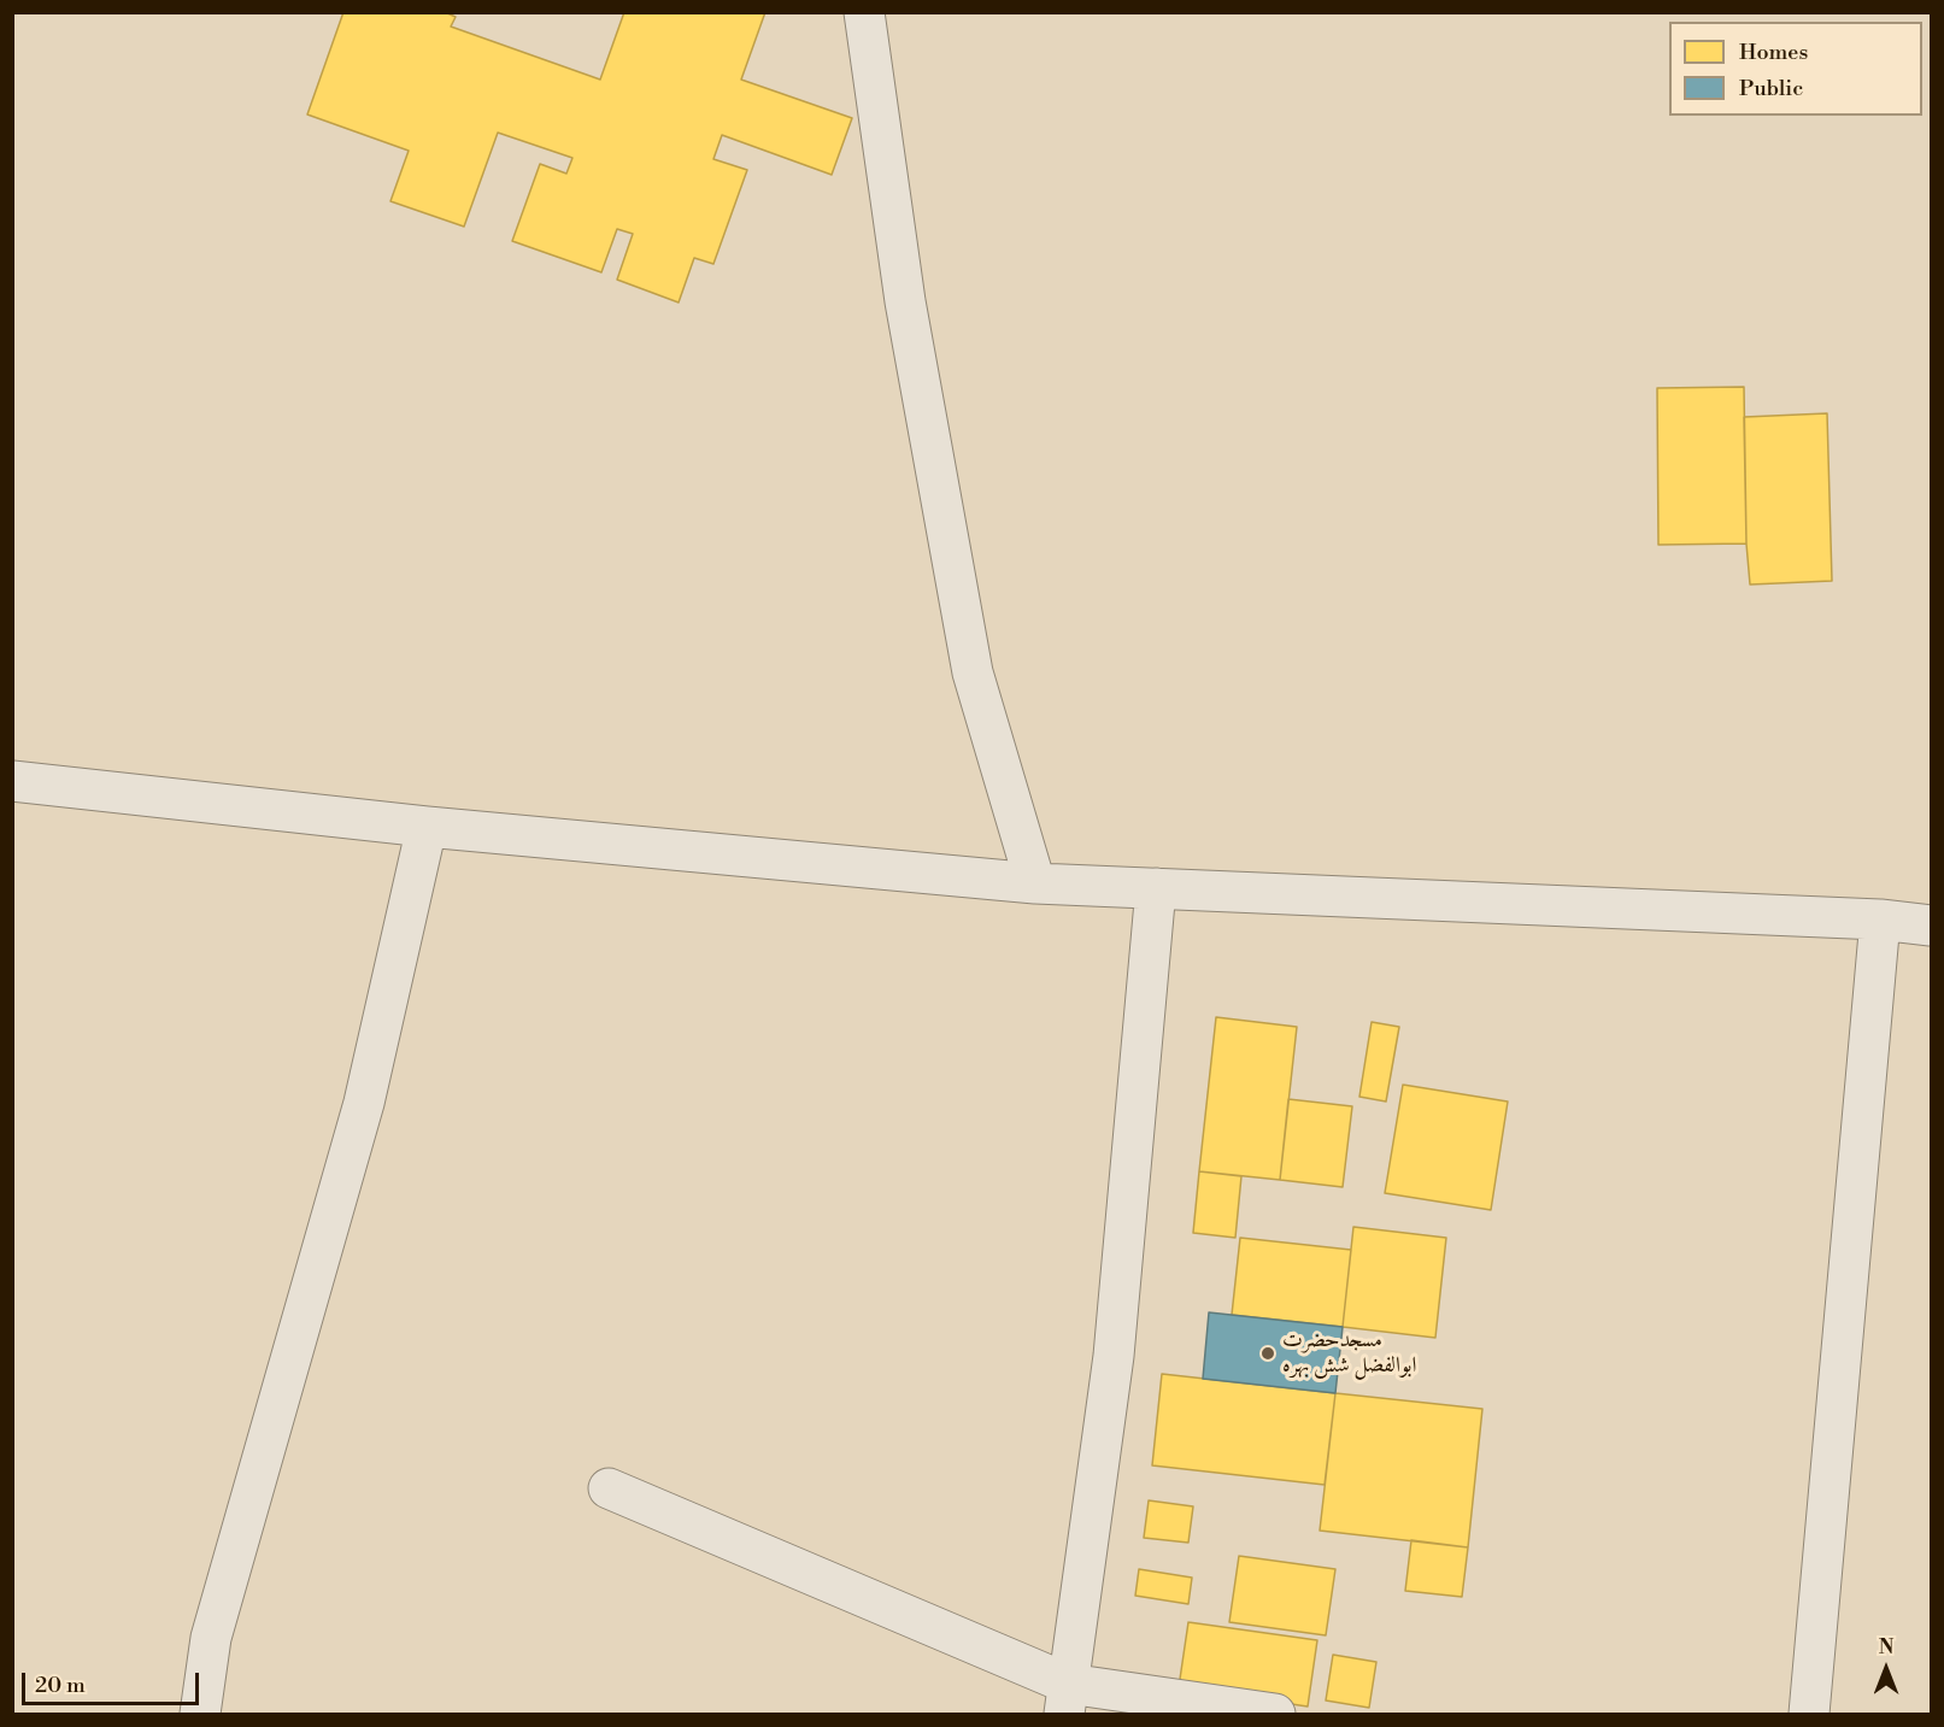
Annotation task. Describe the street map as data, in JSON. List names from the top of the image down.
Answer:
{
  "places": ["مسجدحضرت ابوالفضل شش بهره"],
  "legend": ["Homes", "Public"],
  "scale_bar": "20 m",
  "north": "top"
}
